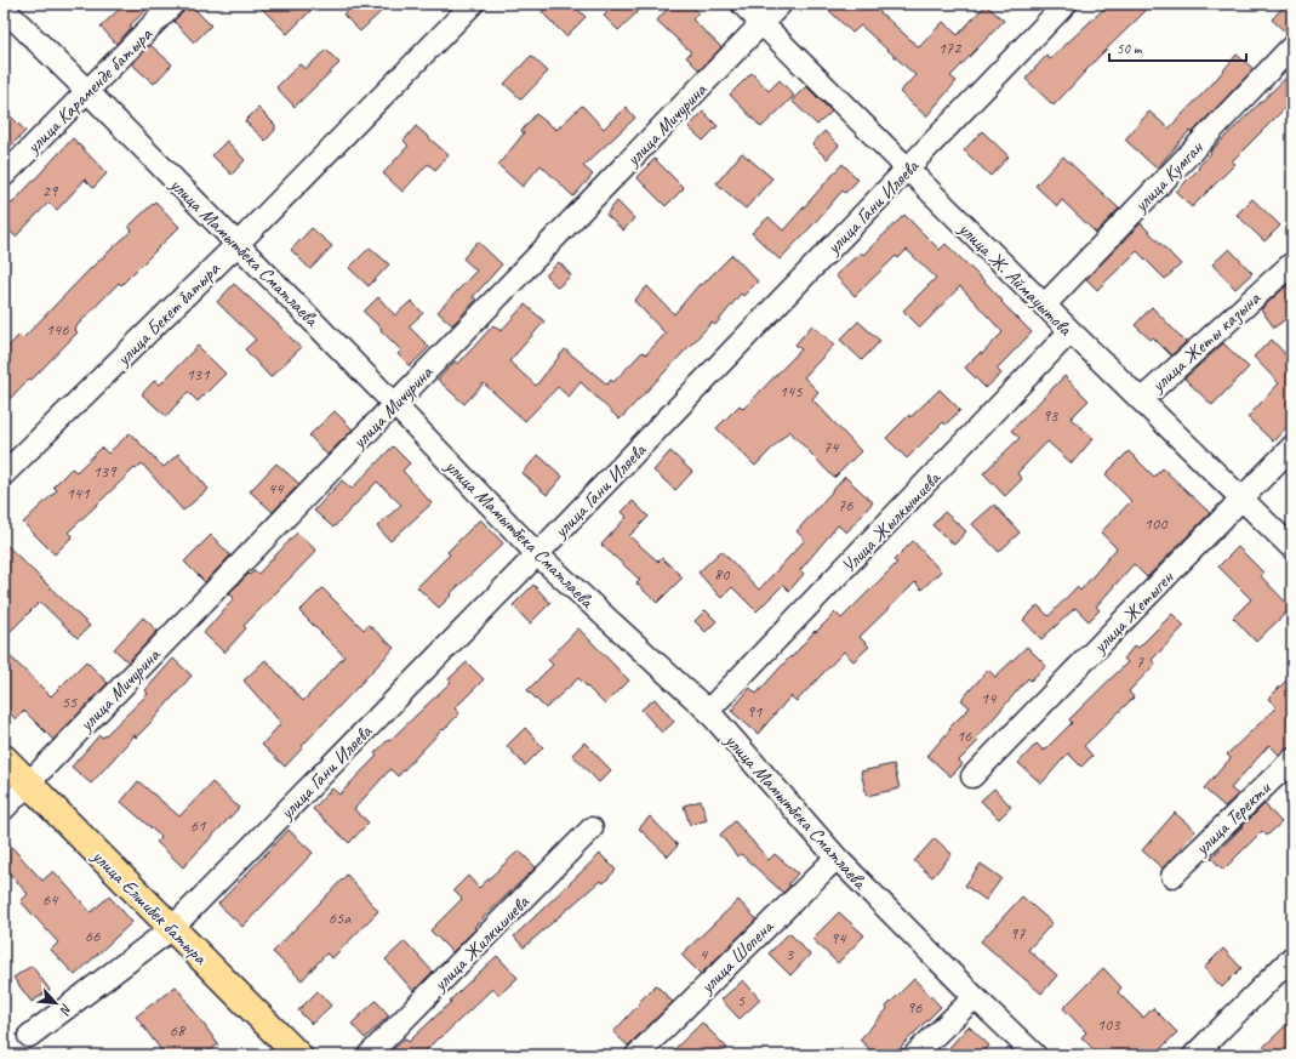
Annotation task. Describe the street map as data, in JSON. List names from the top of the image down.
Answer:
{
  "streets": {
    "main road": ["улица Елшибек батыра"],
    "street": [
      "улица Караменде батыра",
      "улица Мичурина",
      "улица Кумган",
      "улица Гани Иляева",
      "улица Мамытбека Сматлаева",
      "улица Ж. Аймауытова",
      "улица Бекет батыра",
      "улица Жеты казына",
      "Улица Жылкышиева",
      "улица Жетыген",
      "улица Теректи",
      "улица Жилкишиева",
      "улица Шопена"
    ]
  },
  "crossings": [
    ["улица Караменде батыра", "улица Мамытбека Сматлаева"],
    ["улица Мичурина", "улица Мамытбека Сматлаева"],
    ["улица Мичурина", "улица Ж. Аймауытова"],
    ["улица Мичурина", "улица Елшибек батыра"],
    ["улица Кумган", "улица Ж. Аймауытова"],
    ["улица Гани Иляева", "улица Мамытбека Сматлаева"],
    ["улица Гани Иляева", "улица Ж. Аймауытова"],
    ["улица Гани Иляева", "улица Елшибек батыра"],
    ["улица Мамытбека Сматлаева", "улица Бекет батыра"],
    ["улица Мамытбека Сматлаева", "Улица Жылкышиева"],
    ["улица Мамытбека Сматлаева", "улица Шопена"],
    ["улица Ж. Аймауытова", "улица Жеты казына"],
    ["улица Ж. Аймауытова", "Улица Жылкышиева"],
    ["улица Ж. Аймауытова", "улица Жетыген"]
  ],
  "house_numbers": [
    "172",
    "29",
    "146",
    "131",
    "145",
    "93",
    "74",
    "139",
    "44",
    "141",
    "76",
    "100",
    "80",
    "7",
    "14",
    "55",
    "91",
    "16",
    "61",
    "64",
    "65а",
    "97",
    "66",
    "94",
    "4",
    "3",
    "5",
    "96",
    "103",
    "68"
  ],
  "scale_bar": "50 m",
  "north": "bottom right"
}
